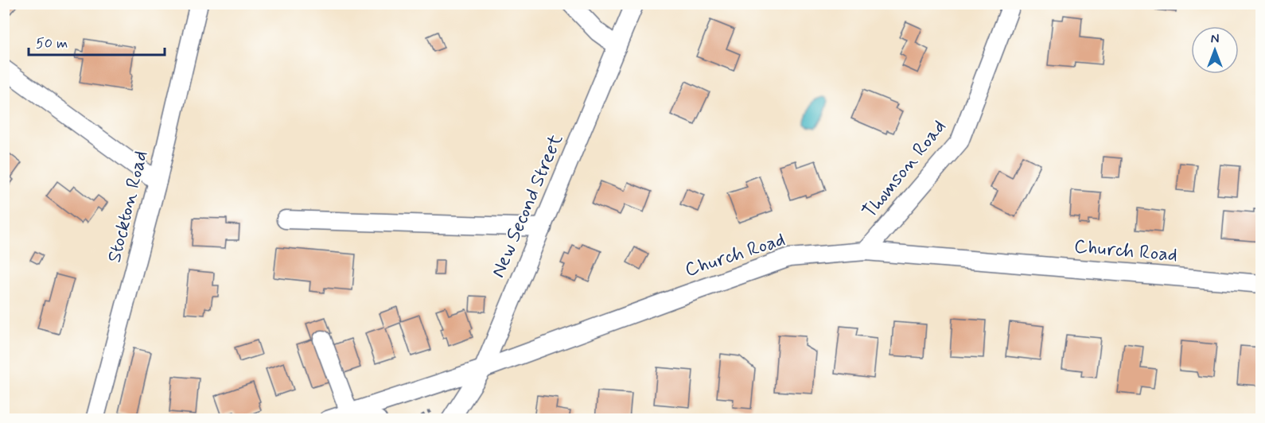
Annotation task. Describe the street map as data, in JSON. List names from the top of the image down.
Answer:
{
  "streets": {
    "street": [
      "Thomson Road",
      "New Second Street",
      "Stockton Road",
      "Church Road"
    ]
  },
  "crossings": [
    ["Thomson Road", "Church Road"],
    ["New Second Street", "Church Road"]
  ],
  "scale_bar": "50 m",
  "north": "top"
}
